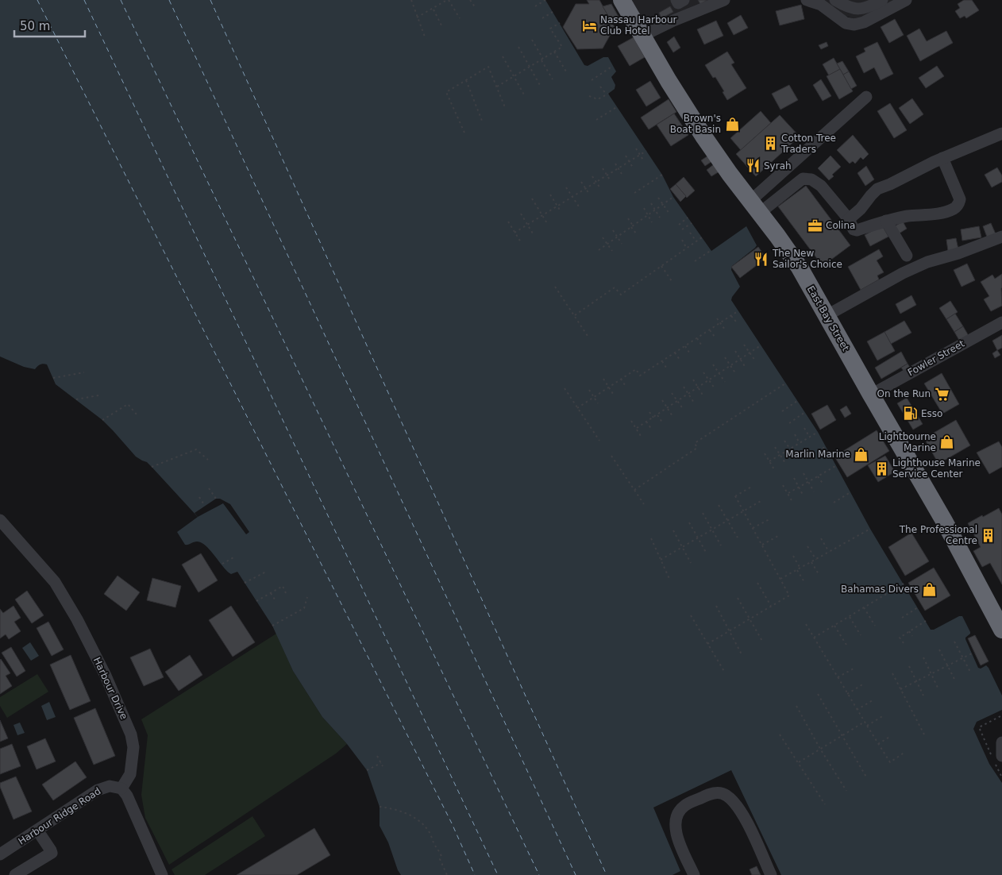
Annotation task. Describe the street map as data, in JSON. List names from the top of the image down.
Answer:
{
  "streets": {
    "highway": ["East Bay Street"],
    "street": ["Fowler Street", "Harbour Drive", "Harbour Ridge Road"]
  },
  "crossings": [
    ["East Bay Street", "Fowler Street"],
    ["Harbour Drive", "Harbour Ridge Road"]
  ],
  "places": {
    "hotel": ["Nassau Harbour Club Hotel"],
    "shop": [
      "Brown's Boat Basin",
      "Lightbourne Marine",
      "Marlin Marine",
      "Bahamas Divers"
    ],
    "building": ["Cotton Tree Traders", "Lighthouse Marine Service Center", "The Professional Centre"],
    "restaurant": ["Syrah", "The New Sailor's Choice"],
    "office": ["Colina"],
    "supermarket": ["On the Run"],
    "fuel station": ["Esso"]
  },
  "scale_bar": "50 m"
}
